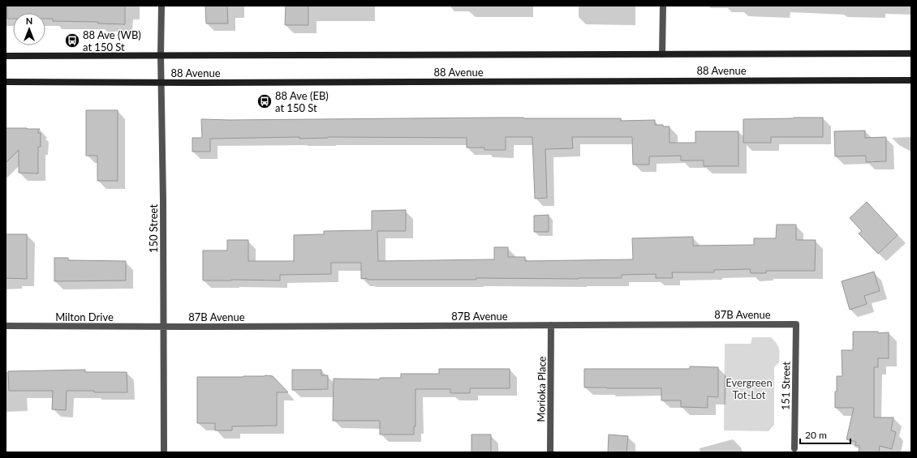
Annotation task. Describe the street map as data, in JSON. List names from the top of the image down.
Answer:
{
  "streets": {
    "main road": ["88 Avenue"],
    "street": [
      "150 Street",
      "87B Avenue",
      "Milton Drive",
      "151 Street",
      "Morioka Place"
    ]
  },
  "crossings": [
    ["88 Avenue", "150 Street"],
    ["150 Street", "87B Avenue"],
    ["150 Street", "Milton Drive"],
    ["87B Avenue", "Milton Drive"],
    ["87B Avenue", "151 Street"],
    ["87B Avenue", "Morioka Place"]
  ],
  "parks": ["Evergreen Tot-Lot"],
  "places": {
    "bus stop": ["88 Ave (WB) at 150 St", "88 Ave (EB) at 150 St"]
  },
  "scale_bar": "20 m",
  "north": "top"
}
